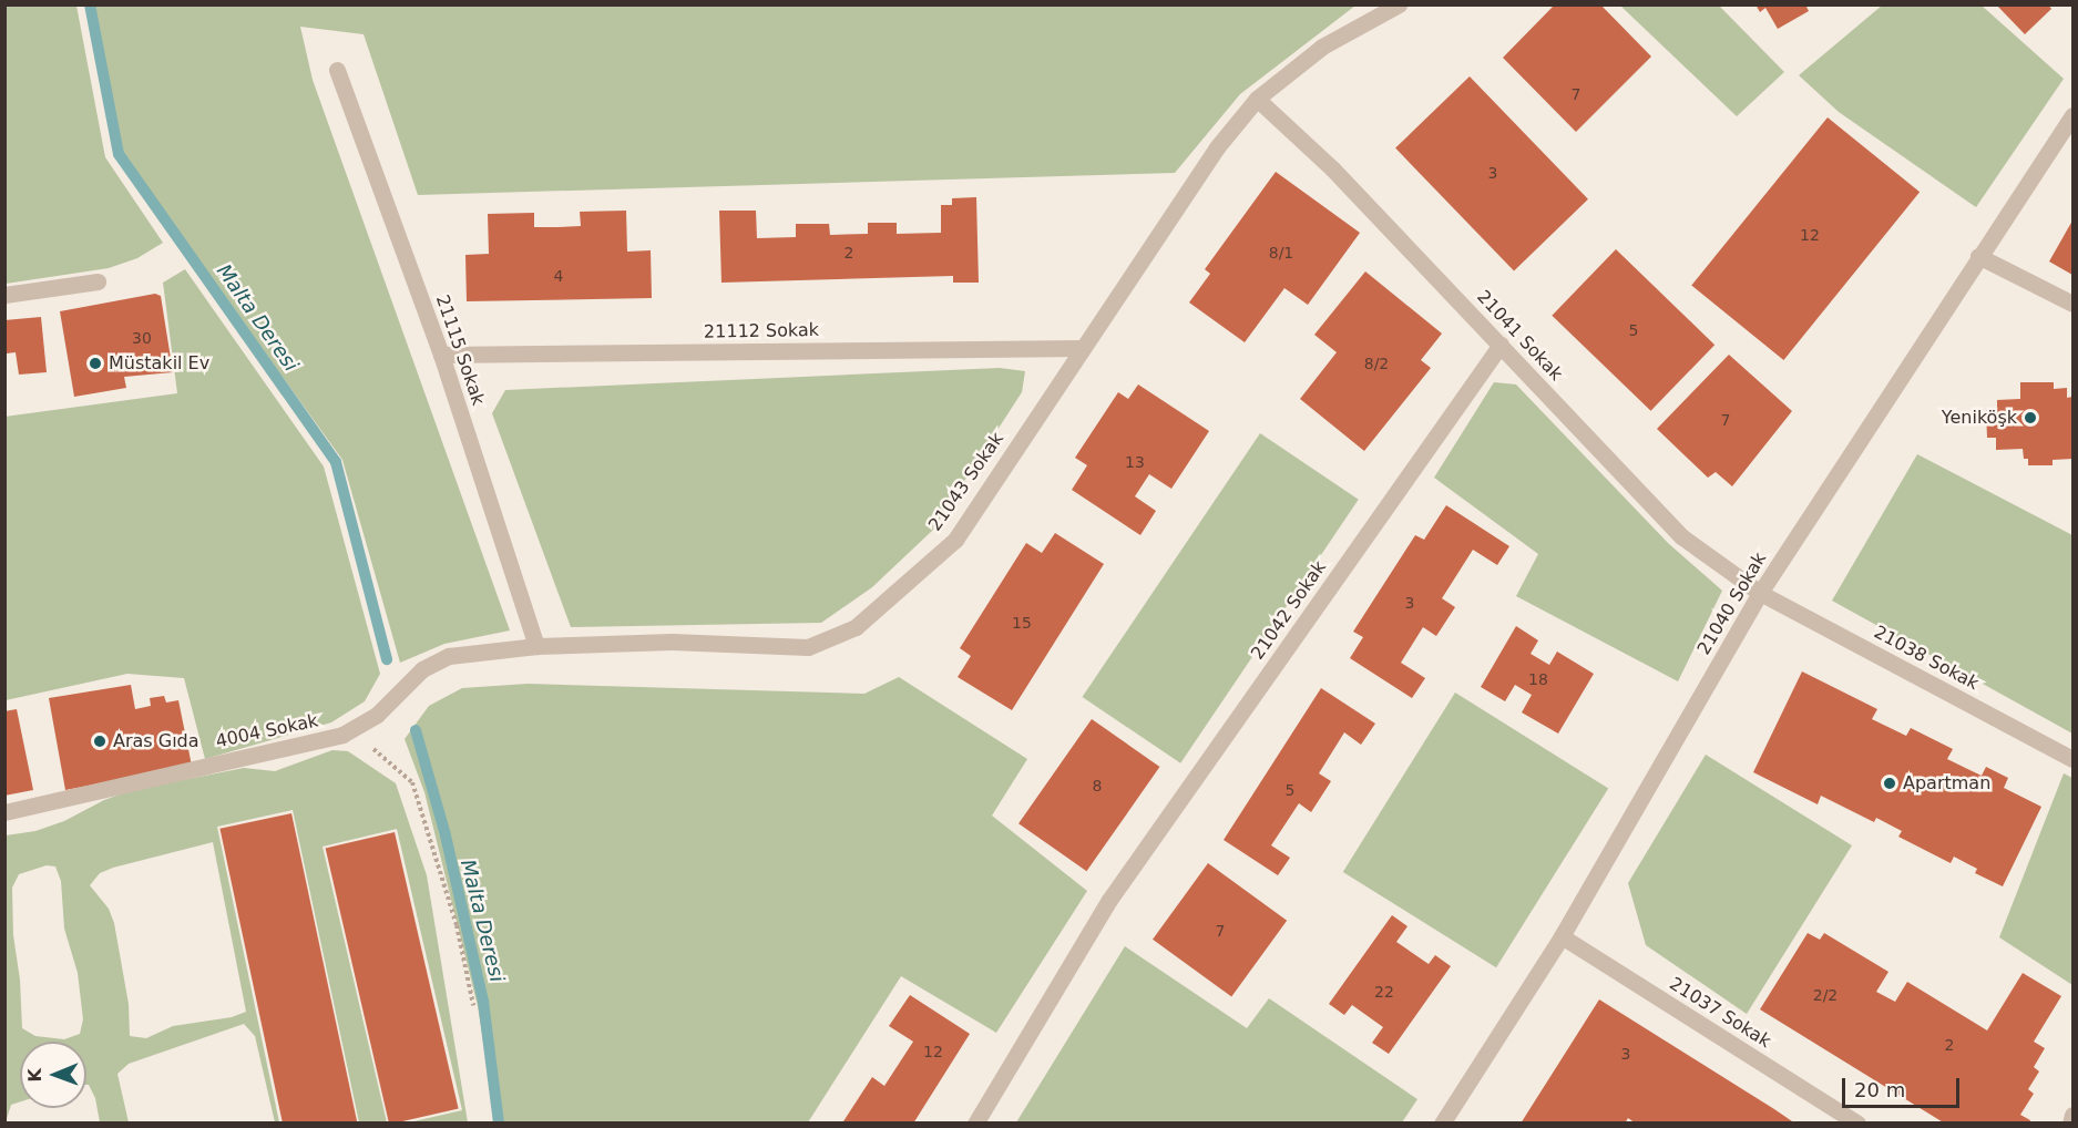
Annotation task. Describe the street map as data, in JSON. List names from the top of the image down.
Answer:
{
  "streets": {
    "street": [
      "21112 Sokak",
      "21041 Sokak",
      "21115 Sokak",
      "21043 Sokak",
      "21040 Sokak",
      "21042 Sokak",
      "21038 Sokak",
      "4004 Sokak",
      "21037 Sokak"
    ]
  },
  "crossings": [
    ["21112 Sokak", "21115 Sokak"],
    ["21112 Sokak", "21043 Sokak"],
    ["21041 Sokak", "21043 Sokak"],
    ["21041 Sokak", "21040 Sokak"],
    ["21041 Sokak", "21042 Sokak"],
    ["21041 Sokak", "21038 Sokak"],
    ["21115 Sokak", "21043 Sokak"],
    ["21043 Sokak", "4004 Sokak"],
    ["21040 Sokak", "21038 Sokak"],
    ["21040 Sokak", "21037 Sokak"]
  ],
  "water": ["Malta Deresi"],
  "places": [
    "Müstakil Ev",
    "Yeniköşk",
    "Aras Gıda",
    "Apartman"
  ],
  "house_numbers": [
    "7",
    "3",
    "12",
    "2",
    "8/1",
    "4",
    "5",
    "30",
    "8/2",
    "7",
    "13",
    "3",
    "15",
    "18",
    "8",
    "5",
    "7",
    "22",
    "2/2",
    "2",
    "12",
    "3"
  ],
  "scale_bar": "20 m",
  "north": "left"
}
